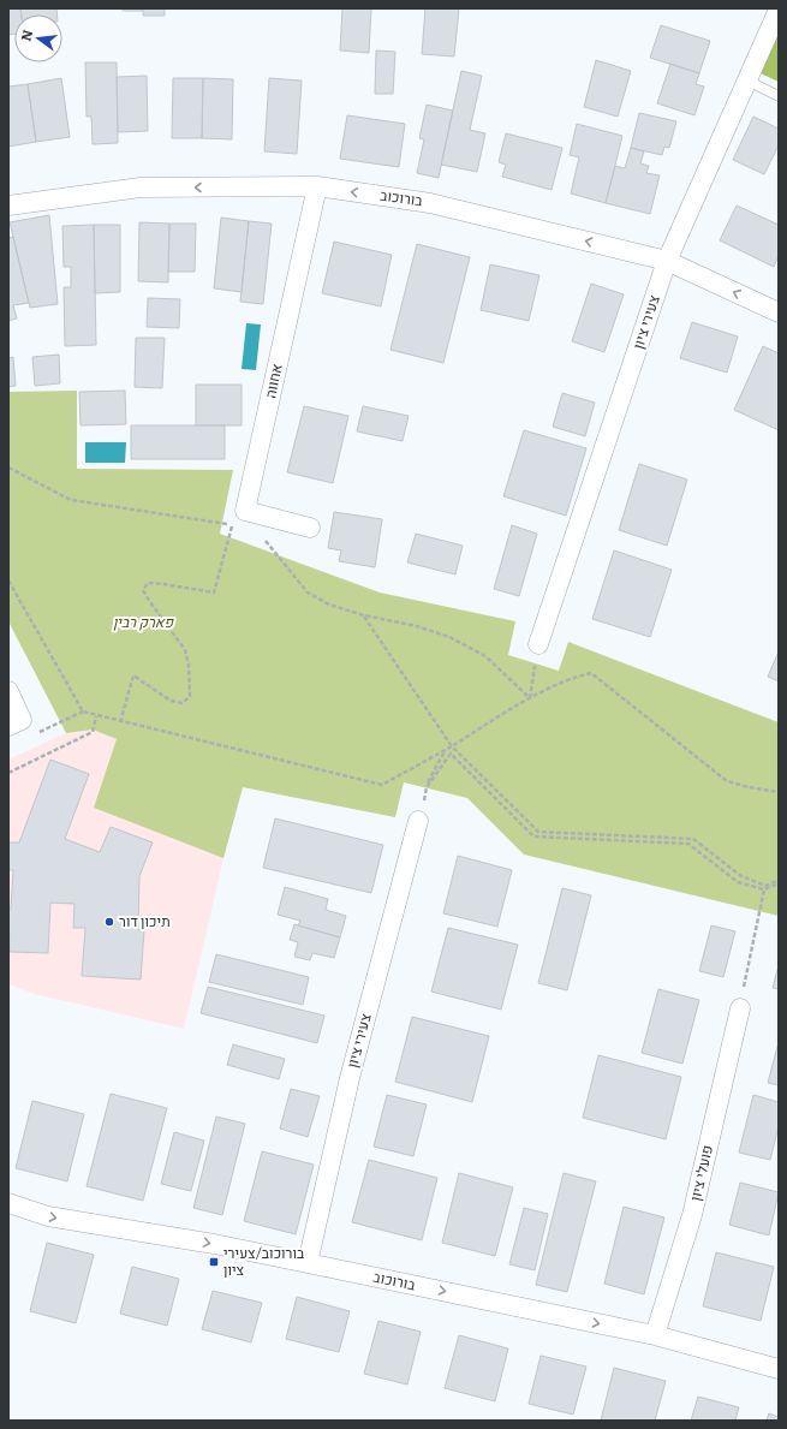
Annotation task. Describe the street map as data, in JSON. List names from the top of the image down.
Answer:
{
  "streets": {
    "street": [
      "בורוכוב",
      "צעירי ציון",
      "אחווה",
      "פועלי ציון"
    ]
  },
  "crossings": [
    ["בורוכוב", "צעירי ציון"],
    ["בורוכוב", "אחווה"],
    ["בורוכוב", "פועלי ציון"]
  ],
  "parks": ["פארק רבין"],
  "places": {
    "other": ["תיכון דור"],
    "transit": ["בורוכוב/צעירי ציון"]
  },
  "north": "left"
}
